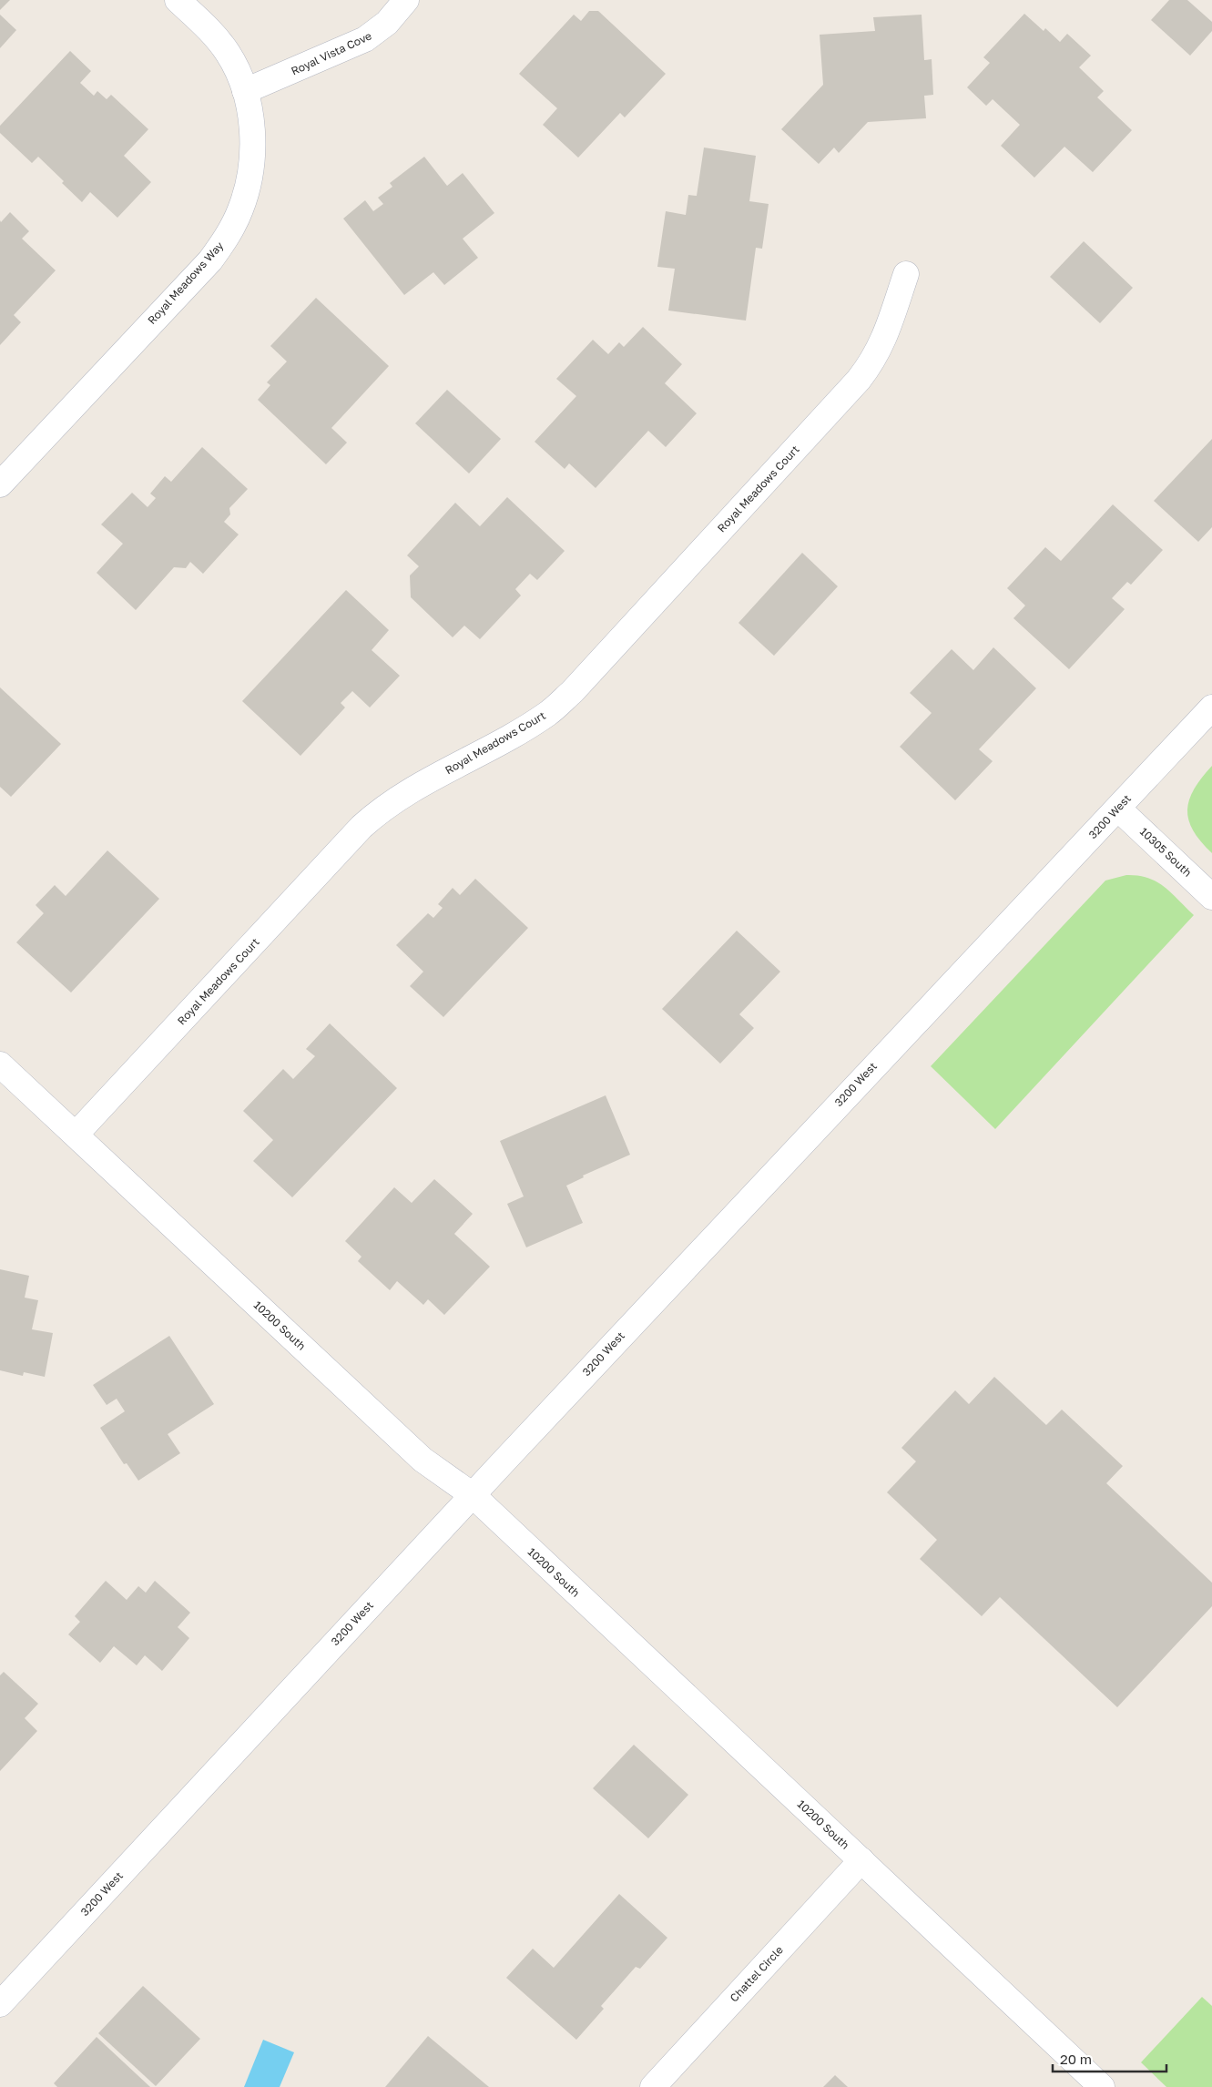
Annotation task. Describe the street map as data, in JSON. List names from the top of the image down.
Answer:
{
  "streets": {
    "street": [
      "Royal Vista Cove",
      "Royal Meadows Way",
      "Royal Meadows Court",
      "3200 West",
      "10305 South",
      "10200 South",
      "Chattel Circle"
    ]
  },
  "crossings": [
    ["Royal Vista Cove", "Royal Meadows Way"],
    ["Royal Meadows Court", "10200 South"],
    ["3200 West", "10305 South"],
    ["3200 West", "10200 South"],
    ["10200 South", "Chattel Circle"]
  ],
  "scale_bar": "20 m"
}
